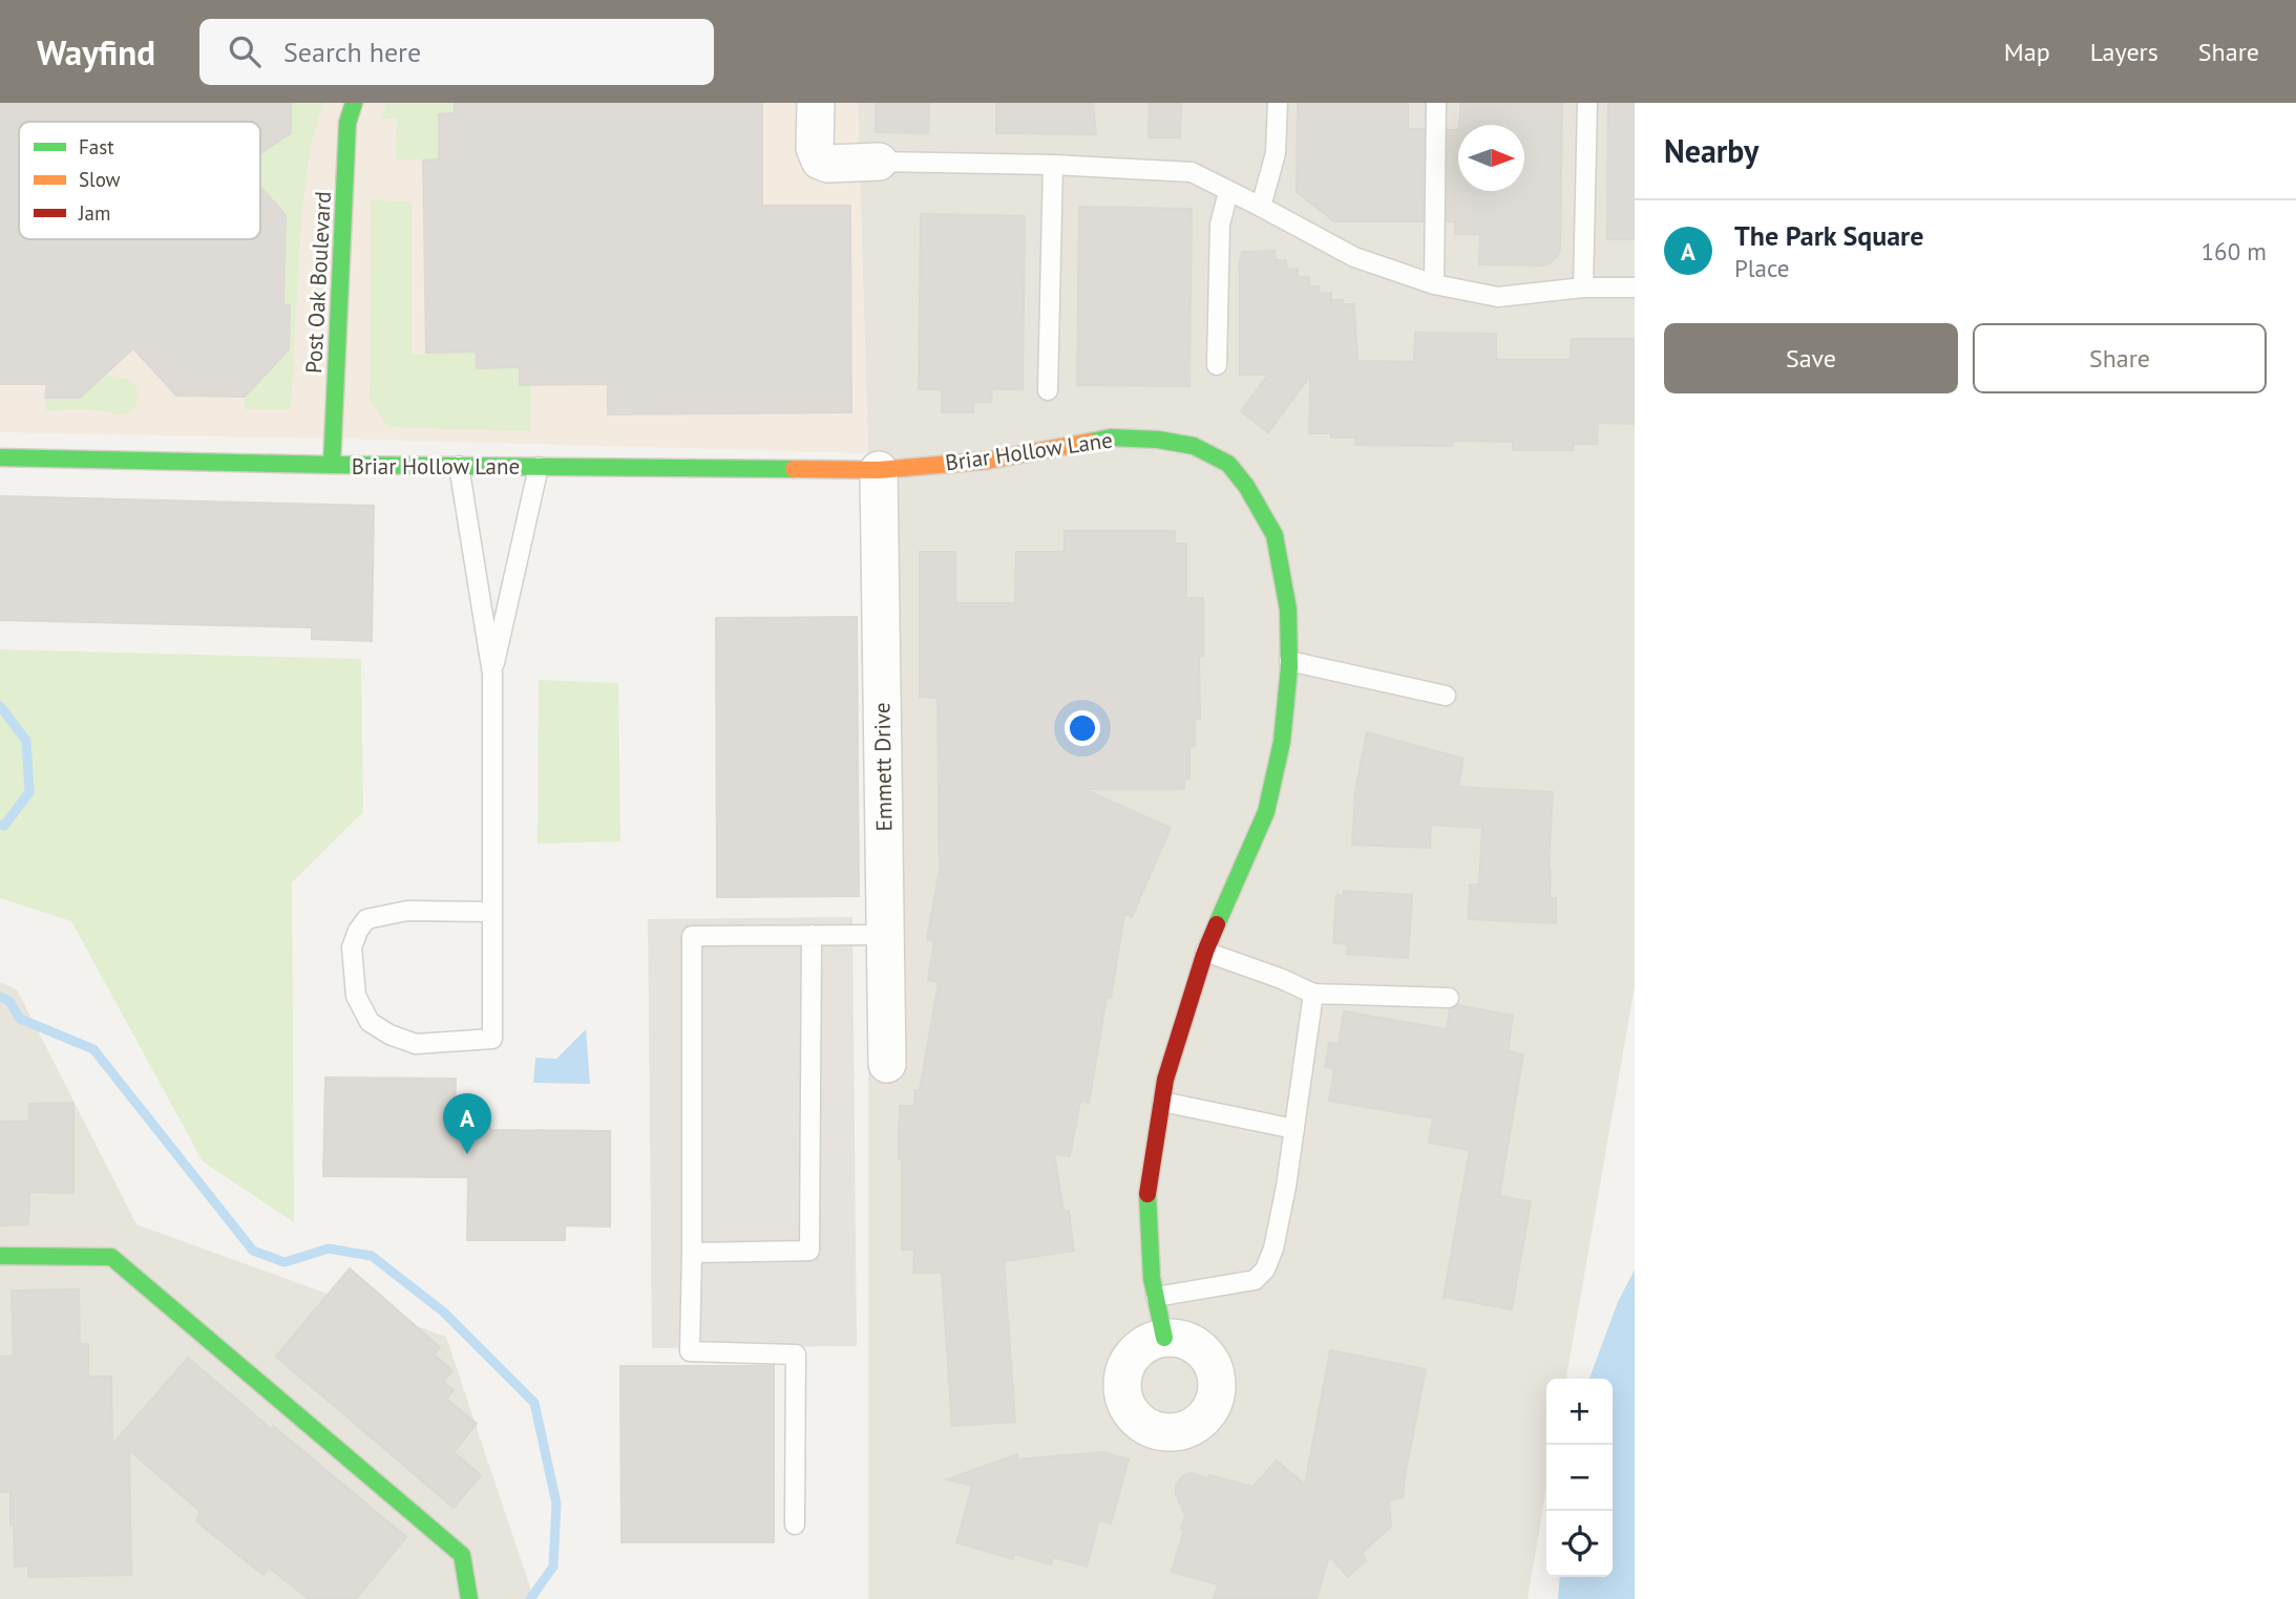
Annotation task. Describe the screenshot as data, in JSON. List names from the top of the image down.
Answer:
{
  "streets": {
    "street": ["Post Oak Boulevard", "Briar Hollow Lane", "Emmett Drive"]
  },
  "crossings": [
    ["Post Oak Boulevard", "Briar Hollow Lane"],
    ["Briar Hollow Lane", "Emmett Drive"]
  ],
  "legend": ["Fast", "Slow", "Jam"],
  "north": "right",
  "page": {
    "header": "Wayfind",
    "search": "Search here",
    "nav": ["Map", "Layers", "Share"],
    "heading": "Nearby",
    "list": [
      {
        "mark": "A",
        "name": "The Park Square",
        "note": "Place",
        "value": "160 m"
      }
    ],
    "buttons": ["Save", "Share"],
    "pins": "A",
    "map_buttons": ["+", "−"]
  }
}
